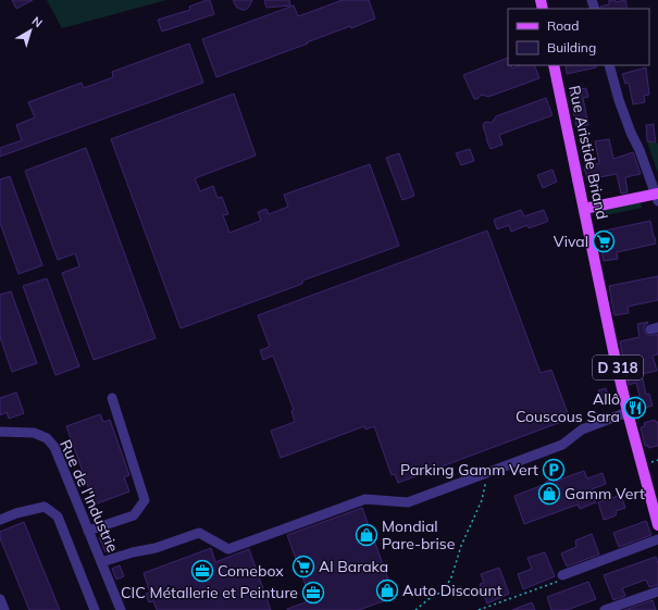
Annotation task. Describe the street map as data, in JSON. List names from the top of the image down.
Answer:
{
  "streets": {
    "main road": ["Rue Aristide Briand", "D 318"],
    "street": ["Rue de l'Industrie"]
  },
  "places": {
    "supermarket": ["Vival", "Al Baraka"],
    "restaurant": ["Allô Couscous Sara"],
    "parking": ["Parking Gamm Vert"],
    "shop": ["Gamm Vert", "Mondial Pare-brise", "Auto Discount"],
    "office": ["Comebox", "CIC Métallerie et Peinture"]
  },
  "legend": ["Road", "Building"],
  "north": "top right"
}
